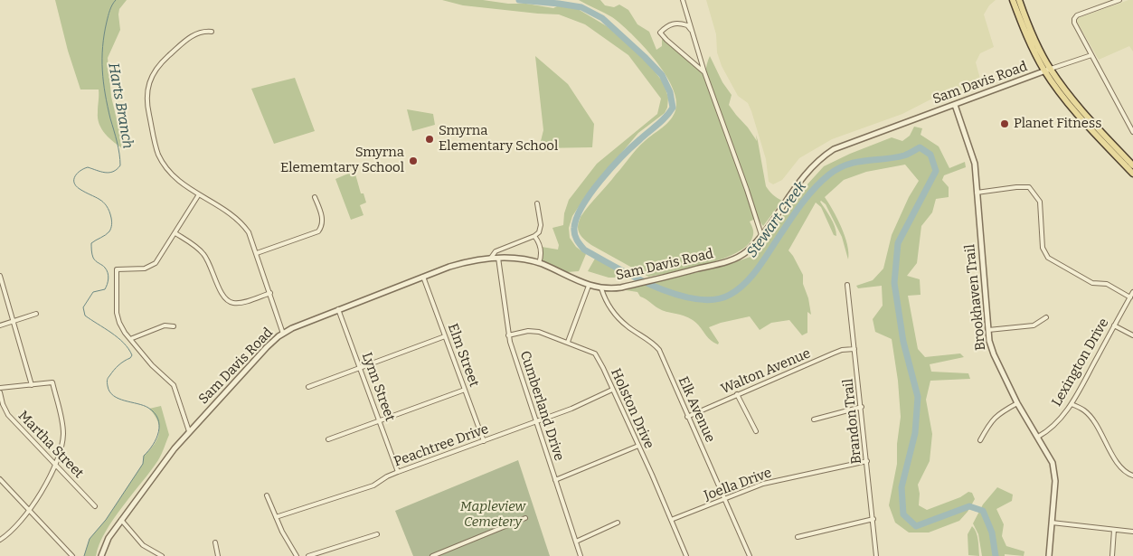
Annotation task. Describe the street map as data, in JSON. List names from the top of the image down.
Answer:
{
  "streets": {
    "street": [
      "Sam Davis Road",
      "Brookhaven Trail",
      "Elm Street",
      "Lexington Drive",
      "Walton Avenue",
      "Lynn Street",
      "Cumberland Drive",
      "Holston Drive",
      "Elk Avenue",
      "Brandon Trail",
      "Martha Street",
      "Peachtree Drive",
      "Joella Drive"
    ]
  },
  "crossings": [
    ["Sam Davis Road", "Brookhaven Trail"],
    ["Sam Davis Road", "Elm Street"],
    ["Sam Davis Road", "Lynn Street"],
    ["Sam Davis Road", "Cumberland Drive"],
    ["Sam Davis Road", "Elk Avenue"],
    ["Brookhaven Trail", "Lexington Drive"],
    ["Elm Street", "Peachtree Drive"],
    ["Walton Avenue", "Elk Avenue"],
    ["Walton Avenue", "Brandon Trail"],
    ["Lynn Street", "Peachtree Drive"],
    ["Cumberland Drive", "Holston Drive"],
    ["Cumberland Drive", "Peachtree Drive"],
    ["Holston Drive", "Peachtree Drive"],
    ["Holston Drive", "Joella Drive"],
    ["Elk Avenue", "Joella Drive"],
    ["Brandon Trail", "Joella Drive"]
  ],
  "water": ["Harts Branch", "Stewart Creek"],
  "parks": ["Mapleview Cemetery"],
  "places": ["Planet Fitness", "Smyrna Elementary School", "Smyrna Elememtary School"]
}
